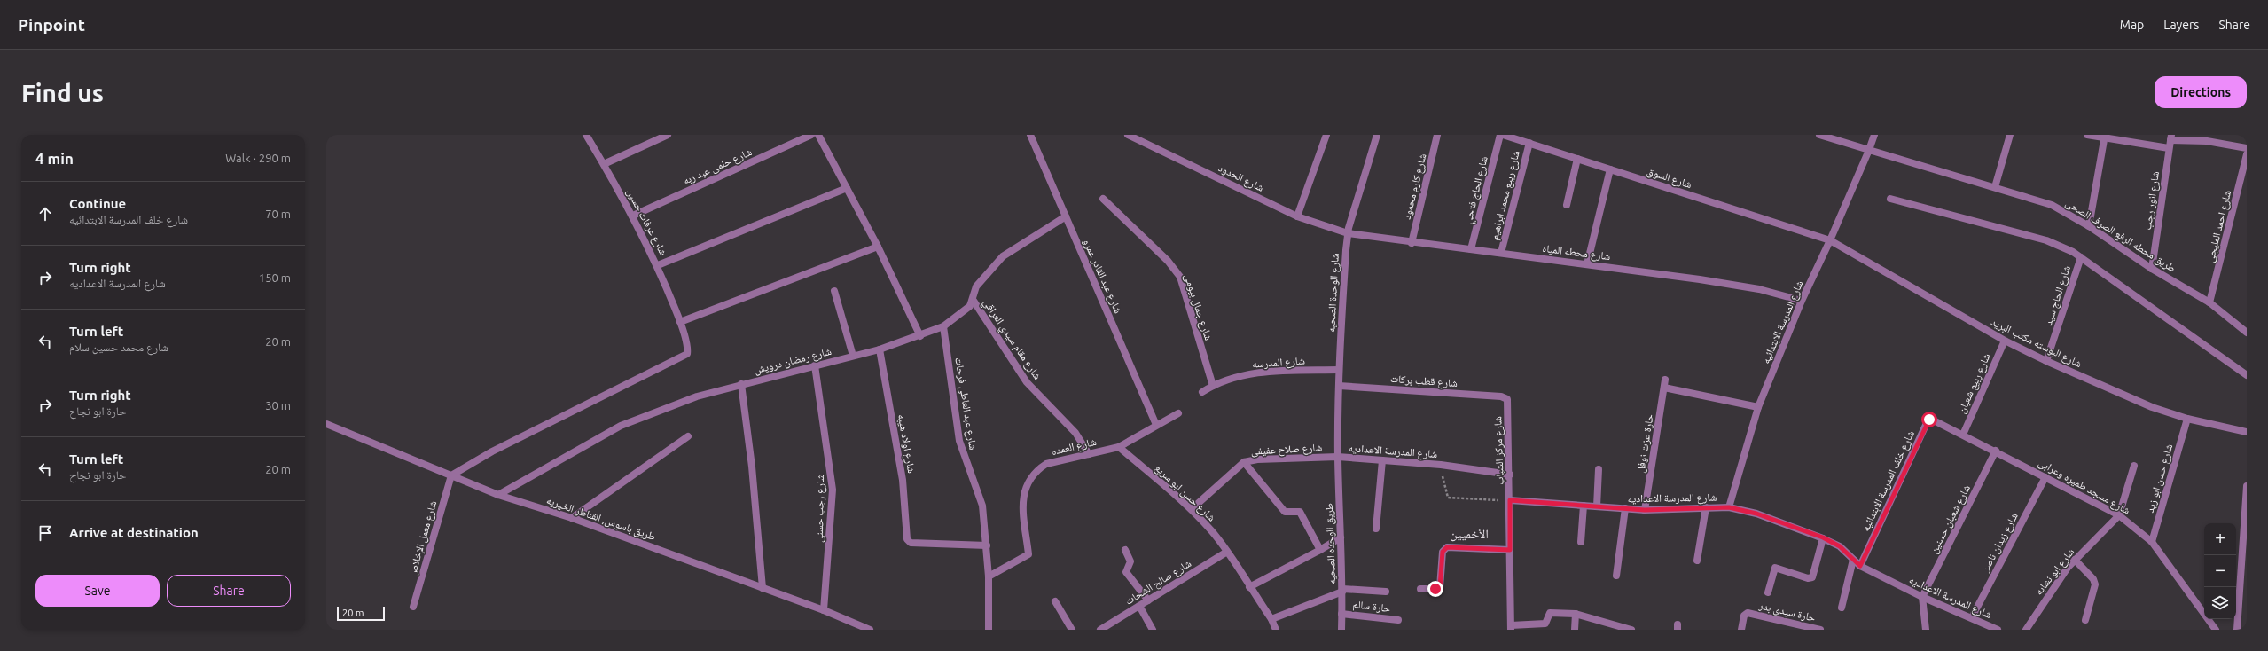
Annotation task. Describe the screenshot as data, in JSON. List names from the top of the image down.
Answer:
{
  "streets": {
    "street": [
      "شارع حلمى عبد ربه",
      "شارع الحدود",
      "شارع السوق",
      "شارع كارم محمود",
      "شارع الحاج فتحي",
      "شارع ربيع محمد ابراهيم",
      "شارع انور رجب",
      "شارع عرفات حسين",
      "شارع احمد المليجى",
      "طريق محطه الرفع الصرف الصحى",
      "شارع محطه المياه",
      "شارع عبد القادر عمرو",
      "شارع الوحدة الصحيه",
      "شارع الحاج سيد",
      "شارع جمال بيومى",
      "شارع المدرسة الابتدائيه",
      "شارع مقام سيدي العراقي",
      "شارع البوسته مكتب البريد",
      "شارع رمضان درويش",
      "شارع المدرسه",
      "شارع قطب بركات",
      "شارع ربيع شعبان",
      "شارع عبد العاطى فرحات",
      "شارع اولاد هيبه",
      "حارة عزت نوفل",
      "شارع العمده",
      "شارع صلاح عفيفى",
      "شارع المدرسة الاعداديه",
      "شارع مركز الشباب",
      "شارع حسن ابو زيد",
      "شارع خلف المدرسة الابتدائيه",
      "شارع مسجد طميره وعرابى",
      "شارع حسن ابو سريع",
      "شارع رجب حسنى",
      "طريق باسوس, القناطر الخيريه",
      "شارع شعبان حسنين",
      "شارع معمل الإخلاص",
      "شارع زيدان ناصر",
      "طريق الوحده الصحيه",
      "شارع ابو نشابه",
      "شارع صالح الشحات",
      "حارة سالم",
      "حارة سيدى بدر"
    ]
  },
  "crossings": [
    ["شارع حلمى عبد ربه", "شارع عرفات حسين"],
    ["شارع الحدود", "شارع محطه المياه"],
    ["شارع الحدود", "شارع الوحدة الصحيه"],
    ["شارع السوق", "شارع ربيع محمد ابراهيم"],
    ["شارع السوق", "شارع المدرسة الابتدائيه"],
    ["شارع السوق", "شارع البوسته مكتب البريد"],
    ["شارع كارم محمود", "شارع محطه المياه"],
    ["شارع الحاج فتحي", "شارع محطه المياه"],
    ["شارع ربيع محمد ابراهيم", "شارع محطه المياه"],
    ["شارع انور رجب", "طريق محطه الرفع الصرف الصحى"],
    ["شارع عرفات حسين", "طريق باسوس, القناطر الخيريه"],
    ["شارع عرفات حسين", "شارع معمل الإخلاص"],
    ["شارع احمد المليجى", "طريق محطه الرفع الصرف الصحى"],
    ["طريق محطه الرفع الصرف الصحى", "شارع المدرسة الابتدائيه"],
    ["شارع محطه المياه", "شارع الوحدة الصحيه"],
    ["شارع محطه المياه", "شارع المدرسة الابتدائيه"],
    ["شارع عبد القادر عمرو", "شارع رمضان درويش"],
    ["شارع عبد القادر عمرو", "شارع العمده"],
    ["شارع الوحدة الصحيه", "شارع المدرسه"],
    ["شارع الوحدة الصحيه", "شارع قطب بركات"],
    ["شارع الوحدة الصحيه", "شارع صلاح عفيفى"],
    ["شارع الوحدة الصحيه", "شارع المدرسة الاعداديه"],
    ["شارع الوحدة الصحيه", "طريق الوحده الصحيه"],
    ["شارع الحاج سيد", "شارع البوسته مكتب البريد"],
    ["شارع جمال بيومى", "شارع المدرسه"],
    ["شارع المدرسة الابتدائيه", "شارع البوسته مكتب البريد"],
    ["شارع المدرسة الابتدائيه", "حارة عزت نوفل"],
    ["شارع المدرسة الابتدائيه", "شارع المدرسة الاعداديه"],
    ["شارع مقام سيدي العراقي", "شارع رمضان درويش"],
    ["شارع مقام سيدي العراقي", "شارع العمده"],
    ["شارع البوسته مكتب البريد", "شارع ربيع شعبان"],
    ["شارع البوسته مكتب البريد", "شارع حسن ابو زيد"],
    ["شارع رمضان درويش", "شارع عبد العاطى فرحات"],
    ["شارع رمضان درويش", "شارع اولاد هيبه"],
    ["شارع رمضان درويش", "شارع رجب حسنى"],
    ["شارع رمضان درويش", "طريق باسوس, القناطر الخيريه"],
    ["شارع قطب بركات", "شارع مركز الشباب"],
    ["شارع ربيع شعبان", "شارع خلف المدرسة الابتدائيه"],
    ["شارع ربيع شعبان", "شارع مسجد طميره وعرابى"],
    ["شارع عبد العاطى فرحات", "شارع اولاد هيبه"],
    ["شارع عبد العاطى فرحات", "شارع العمده"],
    ["حارة عزت نوفل", "شارع المدرسة الاعداديه"],
    ["شارع العمده", "شارع حسن ابو سريع"],
    ["شارع صلاح عفيفى", "شارع المدرسة الاعداديه"],
    ["شارع صلاح عفيفى", "شارع حسن ابو سريع"],
    ["شارع صلاح عفيفى", "طريق الوحده الصحيه"],
    ["شارع المدرسة الاعداديه", "شارع مركز الشباب"],
    ["شارع المدرسة الاعداديه", "شارع خلف المدرسة الابتدائيه"],
    ["شارع المدرسة الاعداديه", "شارع شعبان حسنين"],
    ["شارع المدرسة الاعداديه", "شارع زيدان ناصر"],
    ["شارع المدرسة الاعداديه", "طريق الوحده الصحيه"],
    ["شارع حسن ابو زيد", "شارع مسجد طميره وعرابى"],
    ["شارع خلف المدرسة الابتدائيه", "شارع مسجد طميره وعرابى"],
    ["شارع مسجد طميره وعرابى", "شارع شعبان حسنين"],
    ["شارع مسجد طميره وعرابى", "شارع زيدان ناصر"],
    ["شارع مسجد طميره وعرابى", "شارع ابو نشابه"],
    ["شارع حسن ابو سريع", "شارع صالح الشحات"],
    ["شارع رجب حسنى", "طريق باسوس, القناطر الخيريه"],
    ["طريق باسوس, القناطر الخيريه", "شارع معمل الإخلاص"],
    ["طريق الوحده الصحيه", "حارة سالم"]
  ],
  "districts": ["الأخميين"],
  "scale_bar": "20 m",
  "page": {
    "header": "Pinpoint",
    "nav": ["Map", "Layers", "Share"],
    "buttons": [
      "Directions",
      ["Save", "Share"]
    ],
    "title": "Find us",
    "heading": ["4 min", "Walk · 290 m"],
    "list": [
      ["Continue", "شارع خلف المدرسة الابتدائيه", "70 m"],
      ["Turn right", "شارع المدرسة الاعداديه", "150 m"],
      ["Turn left", "شارع محمد حسين سلام", "20 m"],
      ["Turn right", "حارة ابو نجاح", "30 m"],
      ["Turn left", "حارة ابو نجاح", "20 m"],
      "Arrive at destination"
    ],
    "map_buttons": ["+", "−"],
    "scale": "20 m"
  }
}
